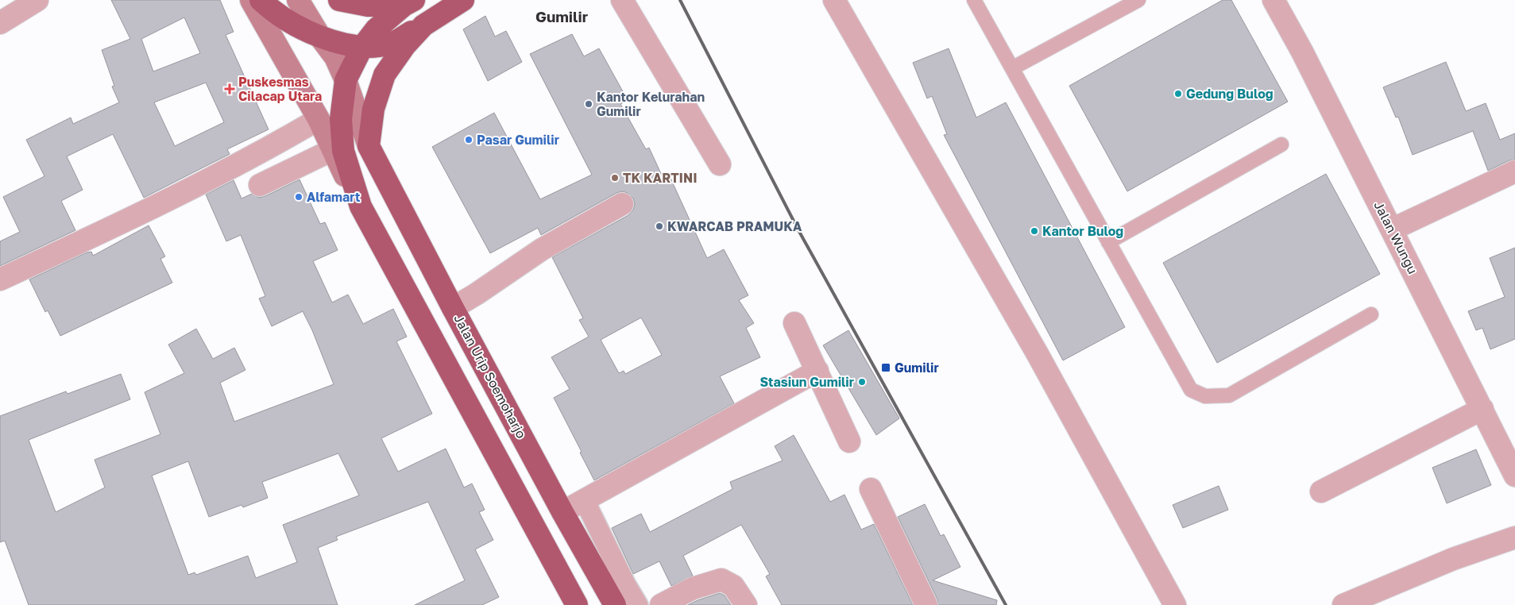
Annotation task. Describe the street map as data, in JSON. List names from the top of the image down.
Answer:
{
  "streets": {
    "highway": ["Jalan Urip Soemoharjo"],
    "street": ["Jalan Wungu"]
  },
  "districts": ["Gumilir"],
  "places": {
    "health": ["Puskesmas Cilacap Utara"],
    "other": [
      "Gedung Bulog",
      "Kantor Kelurahan Gumilir",
      "Pasar Gumilir",
      "TK KARTINI",
      "Alfamart",
      "KWARCAB PRAMUKA",
      "Kantor Bulog",
      "Stasiun Gumilir"
    ],
    "transit": ["Gumilir"]
  }
}
